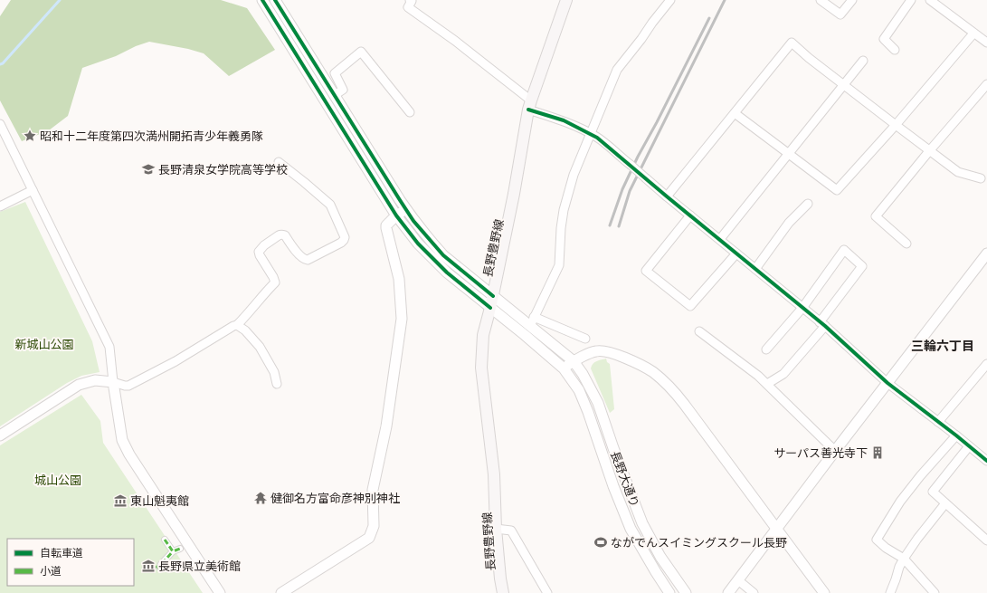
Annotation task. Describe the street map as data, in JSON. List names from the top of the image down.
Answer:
{
  "streets": {
    "main road": ["長野豊野線"],
    "street": ["長野大通り"]
  },
  "crossings": [
    ["長野豊野線", "長野大通り"]
  ],
  "districts": ["三輪六丁目"],
  "parks": ["新城山公園", "城山公園"],
  "places": {
    "place": ["昭和十二年度第四次満州開拓青少年義勇隊"],
    "school or university": ["長野清泉女学院高等学校"],
    "building": ["サーパス善光寺下"],
    "temple": ["健御名方富命彦神別神社"],
    "museum": ["東山魁夷館", "長野県立美術館"],
    "sports": ["ながでんスイミングスクール長野"]
  },
  "legend": ["自転車道", "小道"]
}
